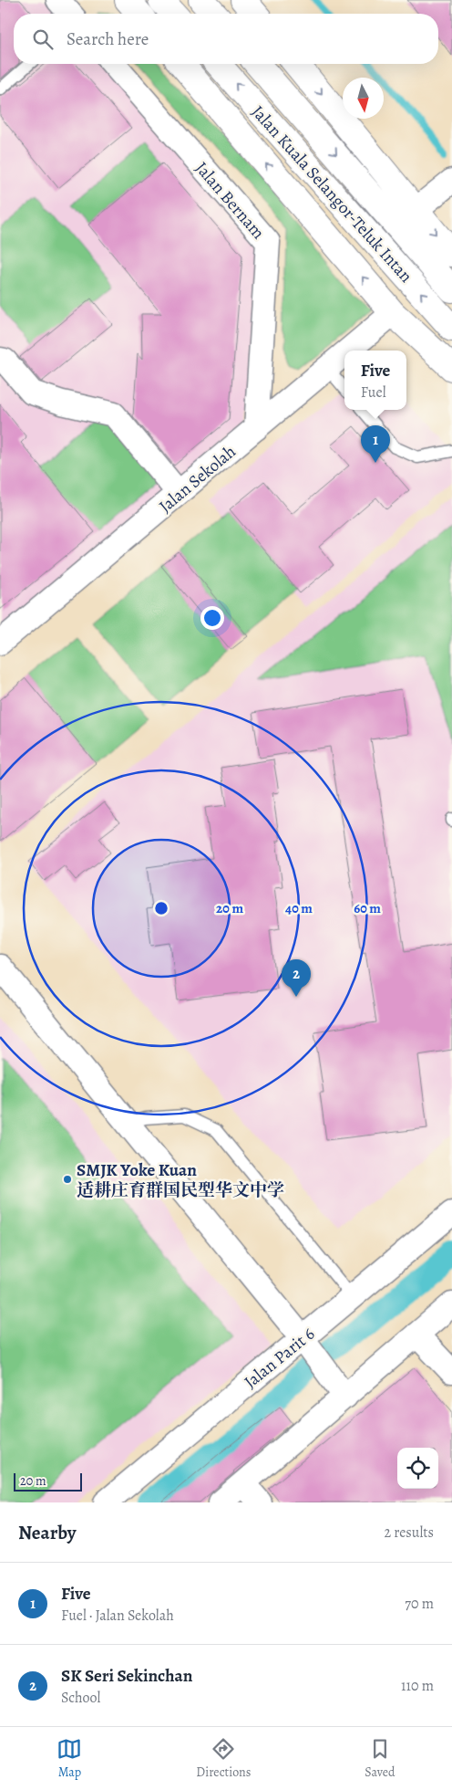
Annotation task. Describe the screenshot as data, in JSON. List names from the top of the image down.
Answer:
{
  "streets": {
    "highway": ["Jalan Kuala Selangor-Teluk Intan"],
    "street": ["Jalan Bernam", "Jalan Sekolah", "Jalan Parit 6"]
  },
  "crossings": [
    ["Jalan Bernam", "Jalan Sekolah"]
  ],
  "places": ["SMJK Yoke Kuan 适耕庄育群国民型华文中学"],
  "scale_bar": "20 m",
  "north": "bottom",
  "page": {
    "search": "Search here",
    "popup": ["Five", "Fuel"],
    "pins": ["1", "2"],
    "scale": "20 m",
    "heading": ["Nearby", "2 results"],
    "list": [
      {
        "mark": "1",
        "name": "Five",
        "note": "Fuel · Jalan Sekolah",
        "value": "70 m"
      },
      {
        "mark": "2",
        "name": "SK Seri Sekinchan",
        "note": "School",
        "value": "110 m"
      }
    ],
    "nav": ["Map", "Directions", "Saved"]
  },
  "rings": ["20 m", "40 m", "60 m"]
}
